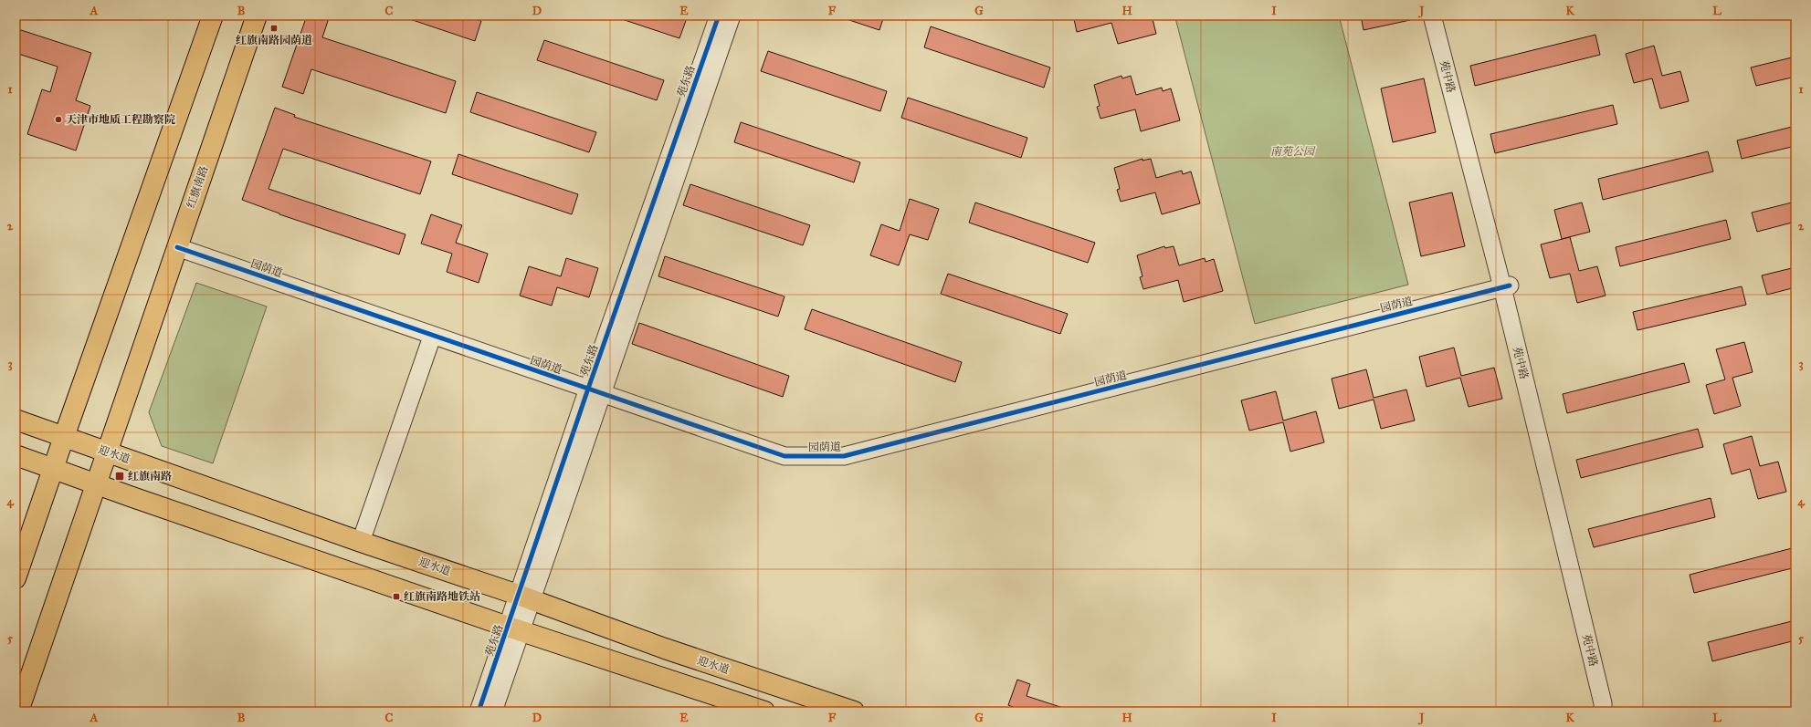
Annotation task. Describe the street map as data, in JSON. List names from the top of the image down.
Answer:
{
  "streets": {
    "main road": ["红旗南路", "迎水道"],
    "street": ["苑中路", "苑东路", "园荫道"]
  },
  "crossings": [
    ["苑中路", "园荫道"],
    ["苑东路", "园荫道"],
    ["苑东路", "迎水道"],
    ["红旗南路", "园荫道"],
    ["红旗南路", "迎水道"]
  ],
  "parks": ["南苑公园"],
  "places": {
    "transit": ["红旗南路园荫道", "红旗南路", "红旗南路地铁站"],
    "other": ["天津市地质工程勘察院"]
  },
  "grid": {
    "columns": [
      "A",
      "B",
      "C",
      "D",
      "E",
      "F",
      "G",
      "H",
      "I",
      "J",
      "K",
      "L"
    ],
    "rows": [
      "1",
      "2",
      "3",
      "4",
      "5"
    ]
  }
}
